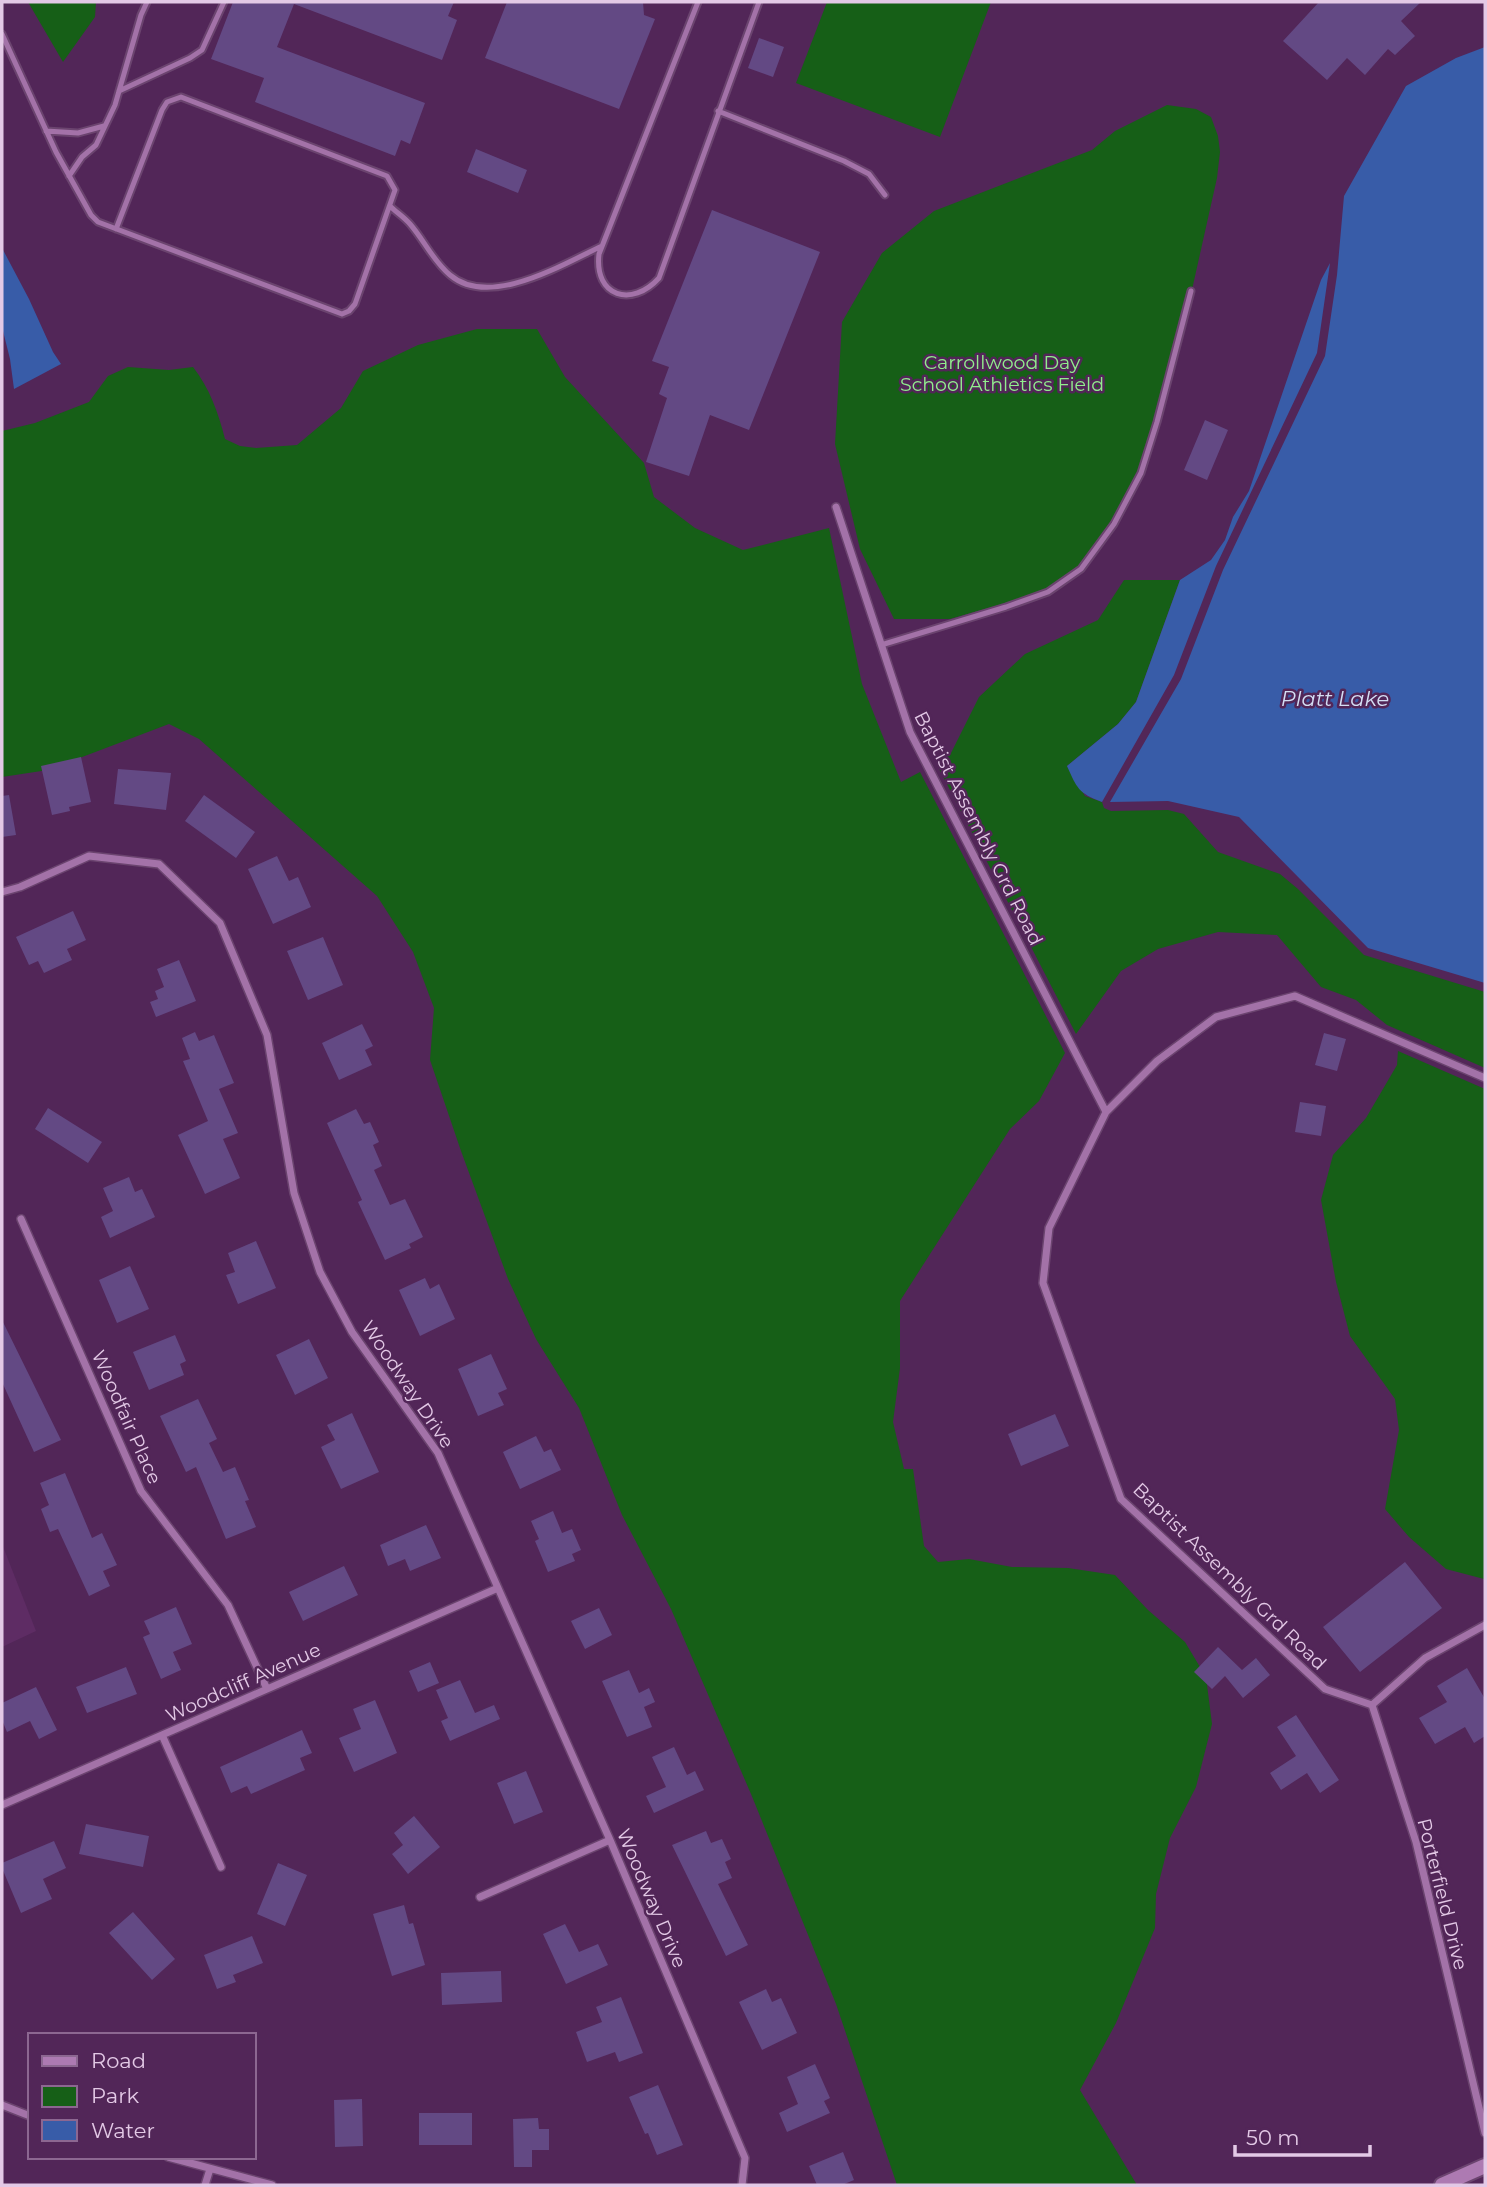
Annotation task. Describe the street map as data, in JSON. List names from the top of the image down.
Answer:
{
  "streets": {
    "street": [
      "Baptist Assembly Grd Road",
      "Woodway Drive",
      "Woodfair Place",
      "Woodcliff Avenue",
      "Porterfield Drive"
    ]
  },
  "crossings": [
    ["Baptist Assembly Grd Road", "Porterfield Drive"],
    ["Woodway Drive", "Woodcliff Avenue"],
    ["Woodfair Place", "Woodcliff Avenue"]
  ],
  "water": ["Platt Lake"],
  "parks": ["Carrollwood Day School Athletics Field"],
  "legend": ["Road", "Park", "Water"],
  "scale_bar": "50 m"
}
